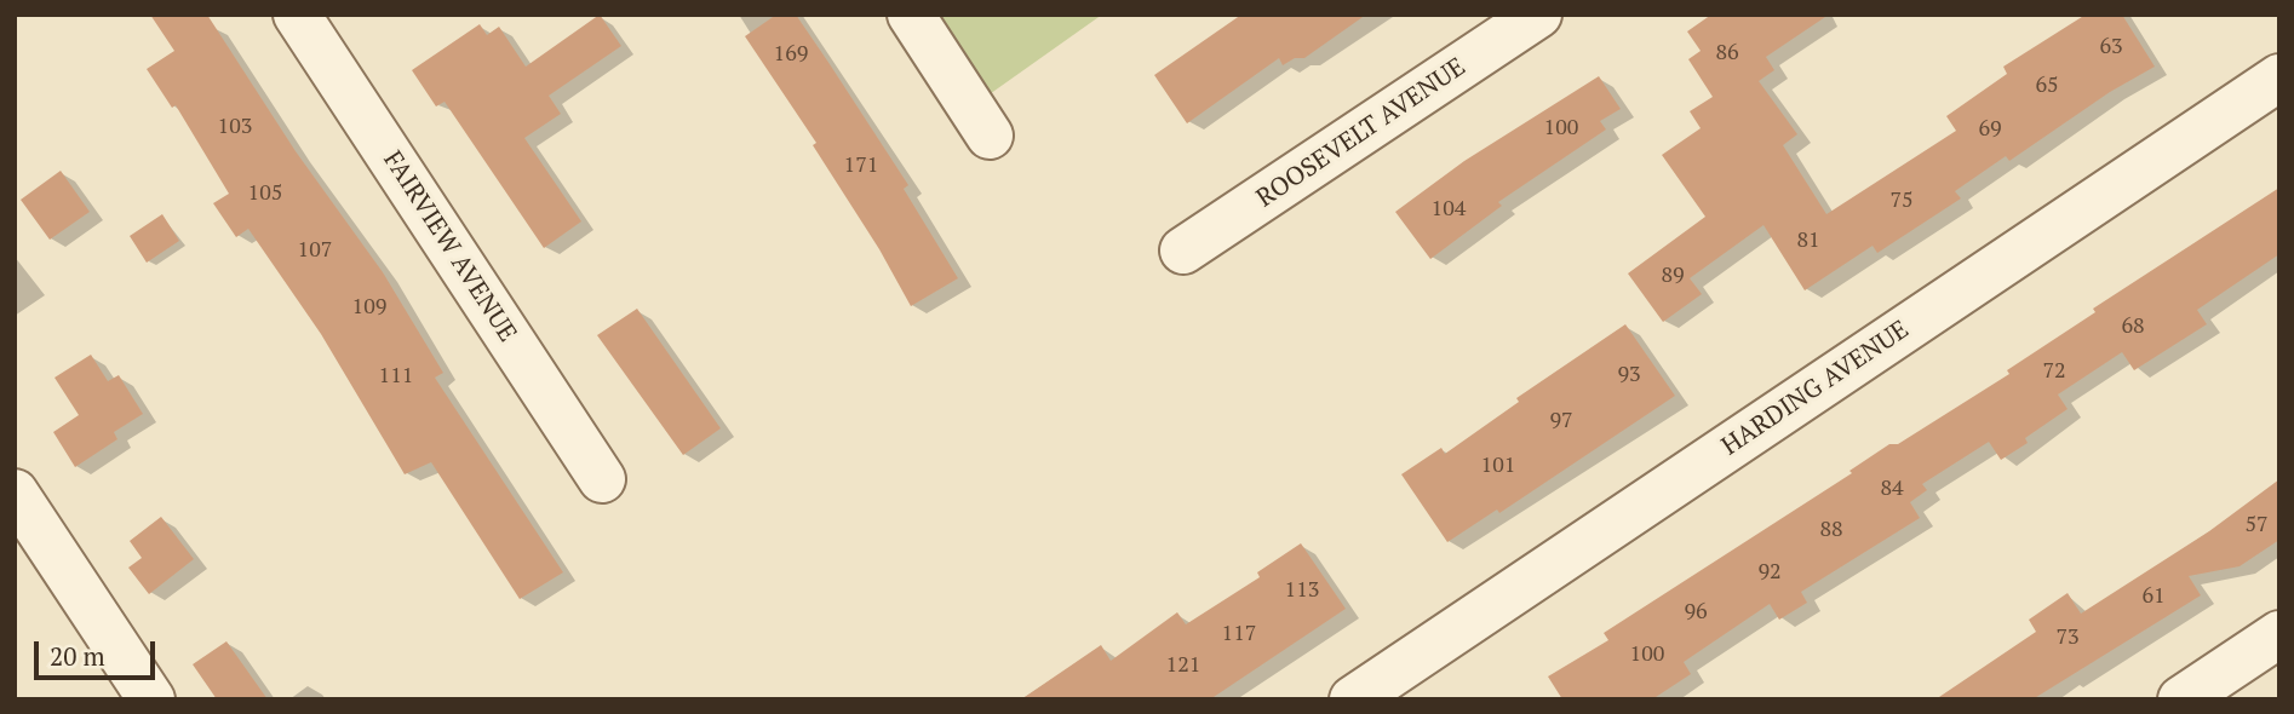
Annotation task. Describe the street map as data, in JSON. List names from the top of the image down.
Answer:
{
  "streets": {
    "street": ["ROOSEVELT AVENUE", "FAIRVIEW AVENUE", "HARDING AVENUE"]
  },
  "house_numbers": [
    "63",
    "86",
    "169",
    "65",
    "103",
    "100",
    "69",
    "171",
    "105",
    "75",
    "104",
    "81",
    "107",
    "89",
    "109",
    "68",
    "72",
    "93",
    "111",
    "97",
    "101",
    "84",
    "57",
    "88",
    "92",
    "113",
    "61",
    "96",
    "117",
    "73",
    "100",
    "121"
  ],
  "scale_bar": "20 m"
}
